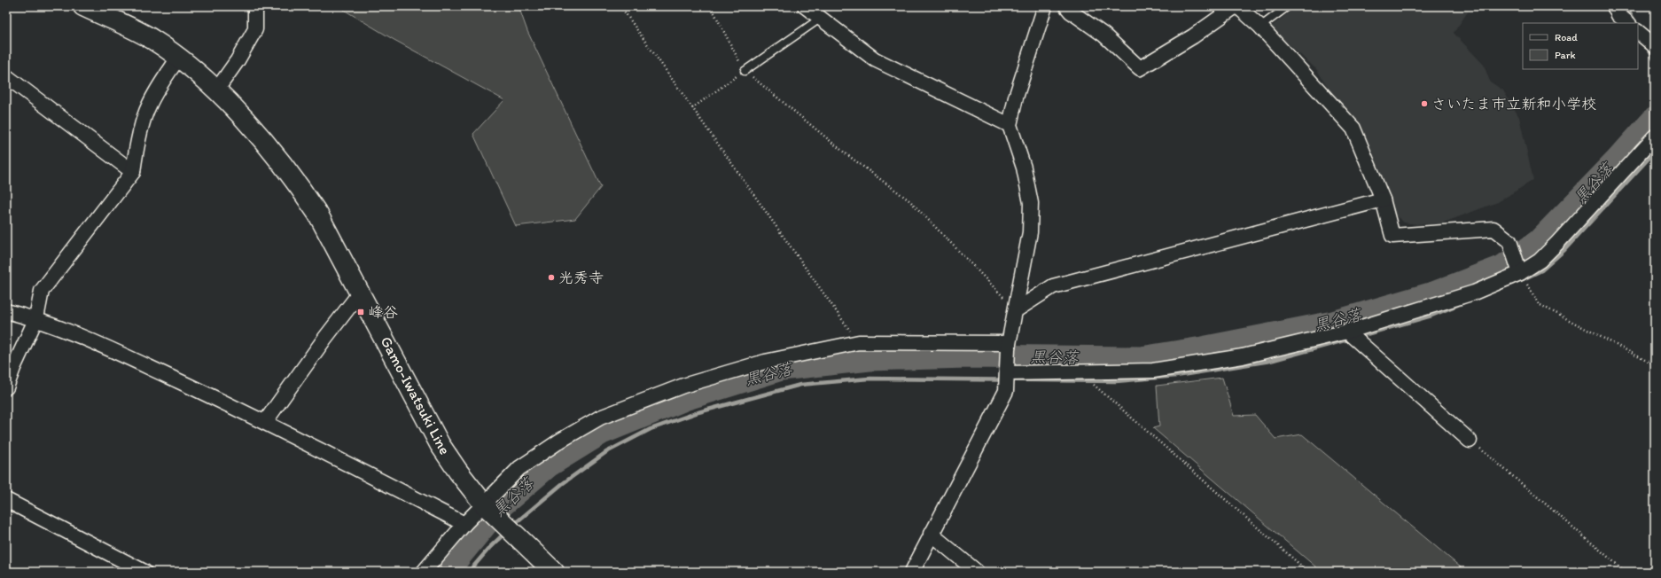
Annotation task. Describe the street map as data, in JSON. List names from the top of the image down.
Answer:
{
  "streets": {
    "main road": ["Gamo-Iwatsuki Line"]
  },
  "water": ["黒谷落"],
  "places": {
    "other": ["さいたま市立新和小学校", "光秀寺"],
    "transit": ["峰谷"]
  },
  "legend": ["Road", "Park"]
}
